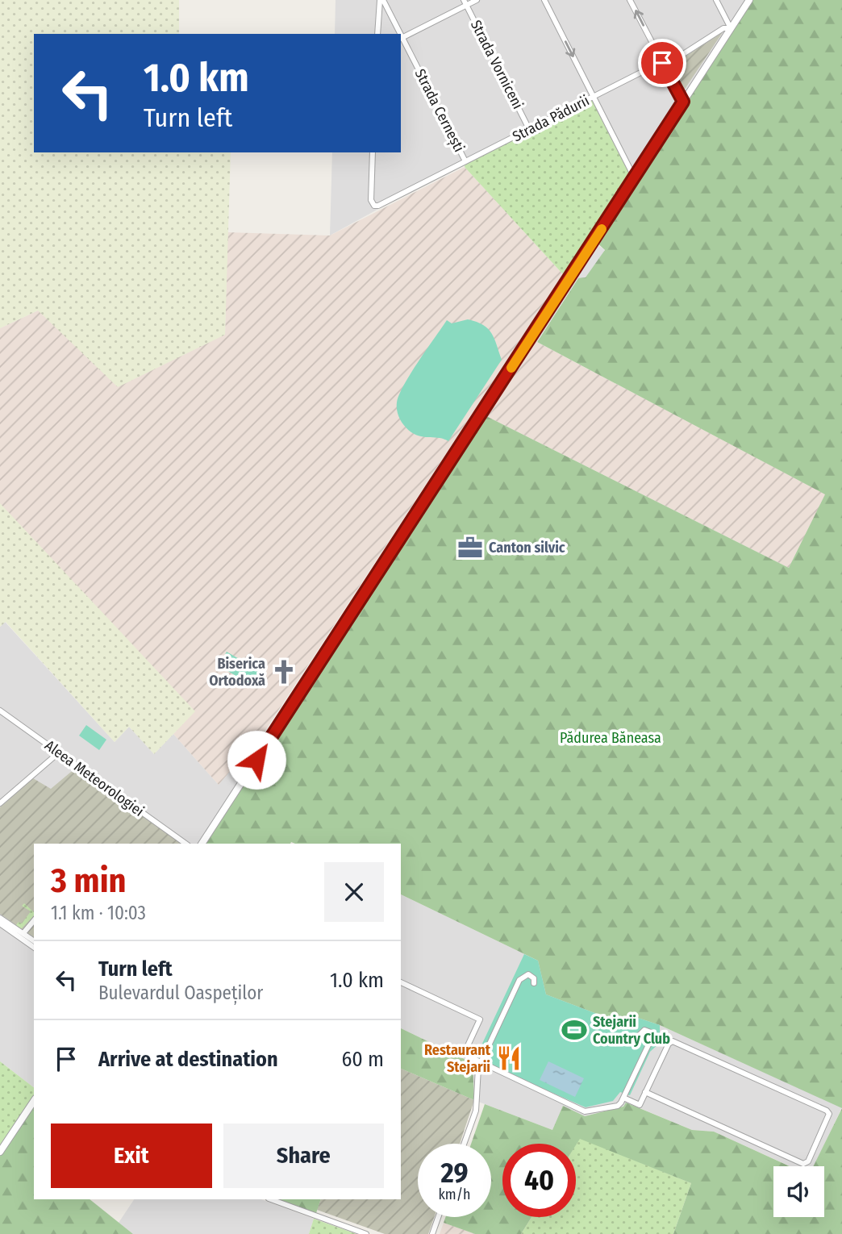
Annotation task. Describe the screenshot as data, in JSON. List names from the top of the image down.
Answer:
{
  "streets": {
    "street": [
      "Strada Vorniceni",
      "Strada Cernești",
      "Strada Pădurii",
      "Aleea Meteorologiei"
    ]
  },
  "crossings": [
    ["Strada Vorniceni", "Strada Pădurii"],
    ["Strada Cernești", "Strada Pădurii"]
  ],
  "parks": ["Pădurea Băneasa"],
  "places": {
    "office": ["Canton silvic"],
    "church": ["Biserica Ortodoxă"],
    "sports": ["Stejarii Country Club"],
    "restaurant": ["Restaurant Stejarii"]
  },
  "page": {
    "turn": ["1.0 km", "Turn left"],
    "heading": ["3 min", "1.1 km · 10:03"],
    "list": [
      {
        "name": "Turn left",
        "note": "Bulevardul Oaspeților",
        "value": "1.0 km"
      },
      {
        "name": "Arrive at destination",
        "value": "60 m"
      }
    ],
    "buttons": ["Exit", "Share"],
    "speed": "29 km/h",
    "limit": "40"
  }
}
